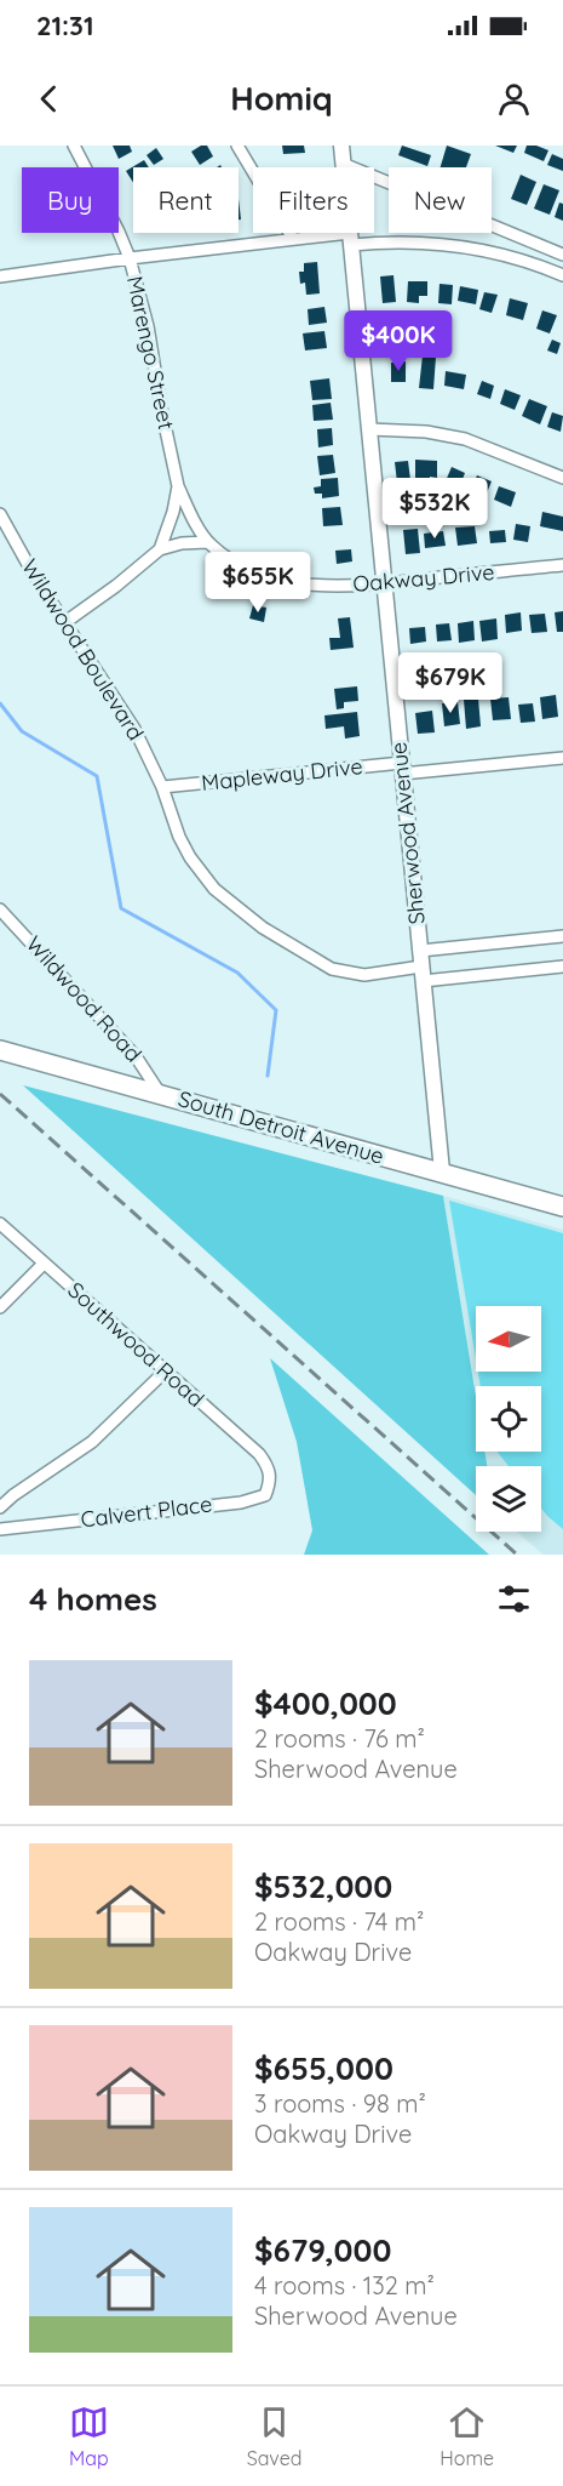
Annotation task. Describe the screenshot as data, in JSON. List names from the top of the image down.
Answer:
{
  "streets": {
    "main road": ["South Detroit Avenue"],
    "street": [
      "Marengo Street",
      "Oakway Drive",
      "Wildwood Boulevard",
      "Mapleway Drive",
      "Sherwood Avenue",
      "Wildwood Road",
      "Southwood Road",
      "Calvert Place"
    ]
  },
  "crossings": [
    ["Marengo Street", "Oakway Drive"],
    ["Marengo Street", "Wildwood Boulevard"],
    ["Oakway Drive", "Sherwood Avenue"],
    ["Wildwood Boulevard", "Mapleway Drive"],
    ["Wildwood Boulevard", "Sherwood Avenue"],
    ["Mapleway Drive", "Sherwood Avenue"],
    ["Sherwood Avenue", "South Detroit Avenue"],
    ["Wildwood Road", "South Detroit Avenue"],
    ["Southwood Road", "Calvert Place"]
  ],
  "north": "left",
  "page": {
    "status": "21:31",
    "header": "Homiq",
    "chip": [
      "Buy",
      "Rent",
      "Filters",
      "New"
    ],
    "price": [
      "$400K",
      "$532K",
      "$655K",
      "$679K"
    ],
    "heading": "4 homes",
    "list": [
      {
        "name": "$400,000",
        "note": "2 rooms · 76 m² · Sherwood Avenue"
      },
      {
        "name": "$532,000",
        "note": "2 rooms · 74 m² · Oakway Drive"
      },
      {
        "name": "$655,000",
        "note": "3 rooms · 98 m² · Oakway Drive"
      },
      {
        "name": "$679,000",
        "note": "4 rooms · 132 m² · Sherwood Avenue"
      }
    ],
    "tabs": ["Map", "Saved", "Home"]
  }
}
